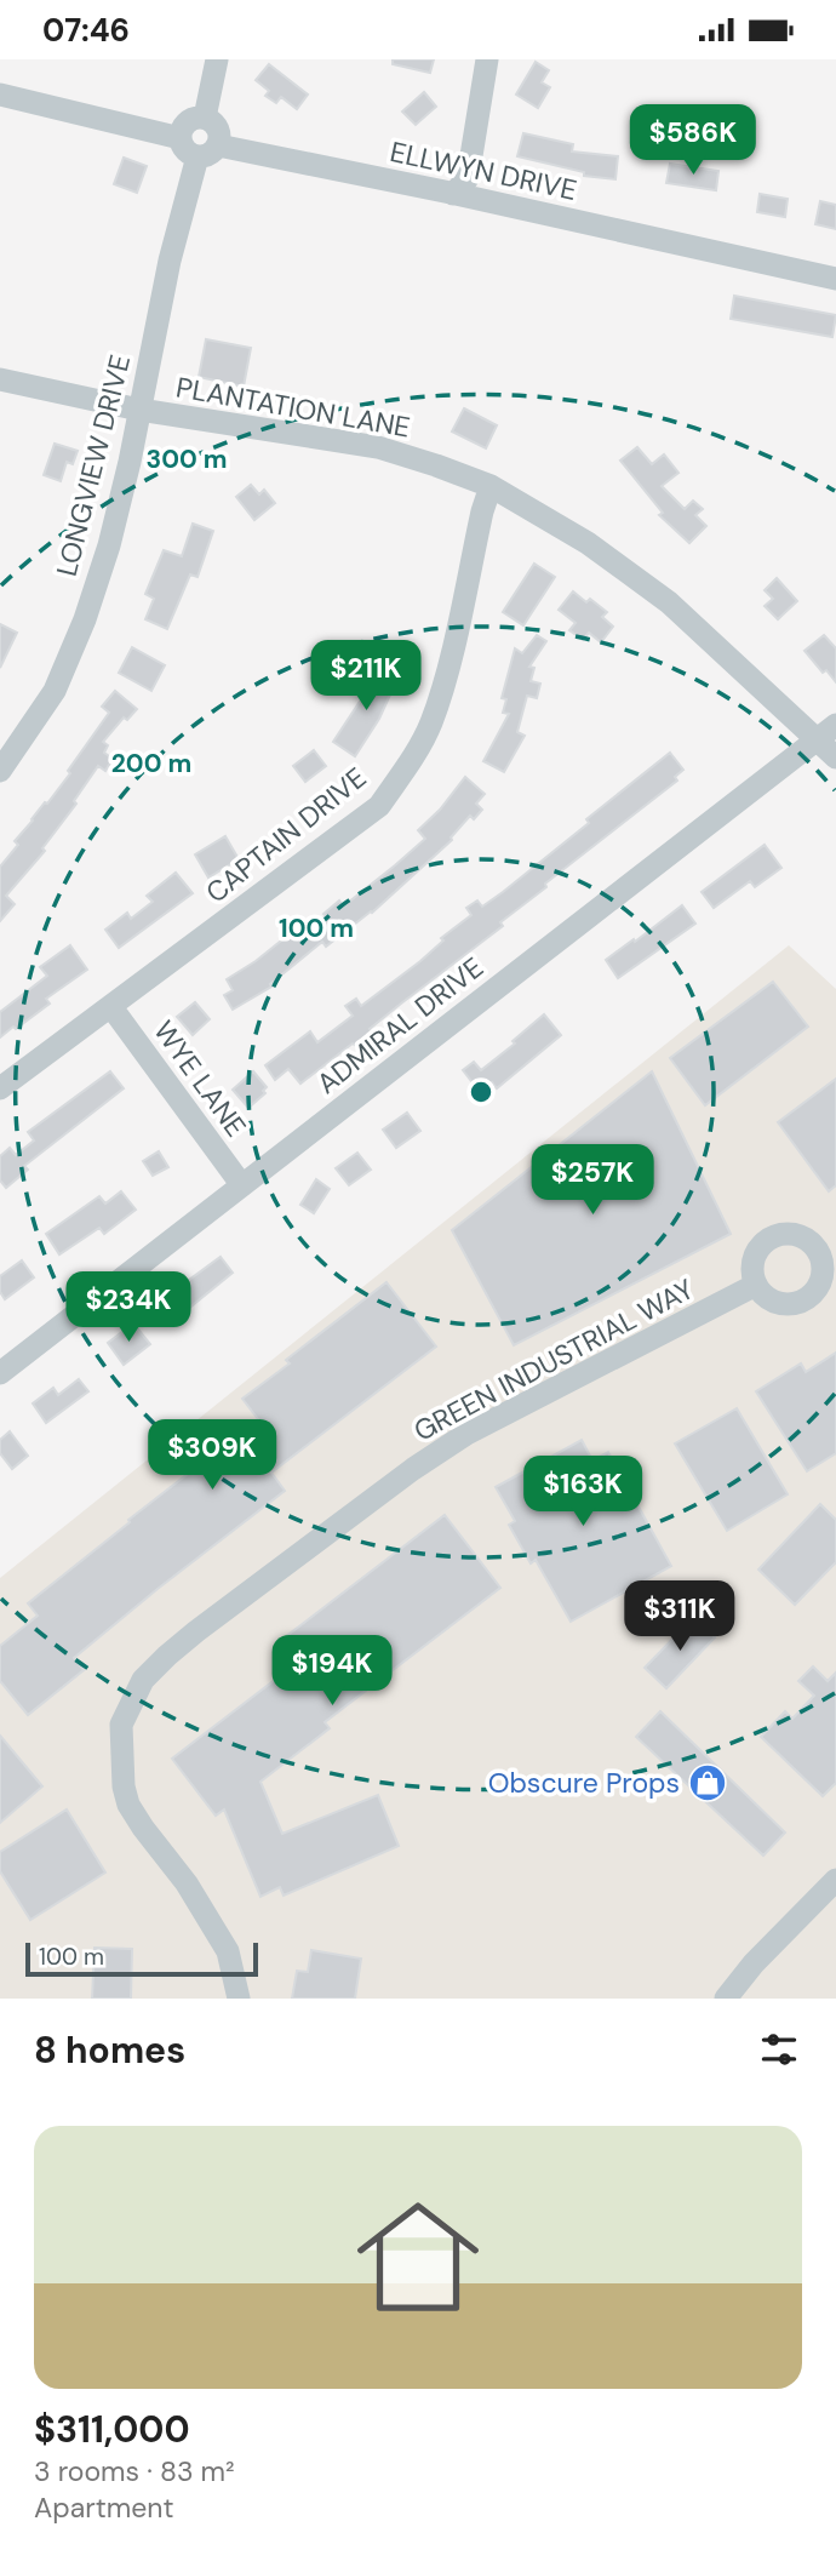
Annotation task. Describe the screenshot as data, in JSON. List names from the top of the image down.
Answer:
{
  "streets": {
    "street": [
      "ELLWYN DRIVE",
      "PLANTATION LANE",
      "LONGVIEW DRIVE",
      "CAPTAIN DRIVE",
      "ADMIRAL DRIVE",
      "WYE LANE",
      "GREEN INDUSTRIAL WAY"
    ]
  },
  "crossings": [
    ["ELLWYN DRIVE", "LONGVIEW DRIVE"],
    ["PLANTATION LANE", "LONGVIEW DRIVE"],
    ["PLANTATION LANE", "CAPTAIN DRIVE"],
    ["PLANTATION LANE", "ADMIRAL DRIVE"],
    ["CAPTAIN DRIVE", "WYE LANE"],
    ["ADMIRAL DRIVE", "WYE LANE"]
  ],
  "places": {
    "shop": ["Obscure Props"]
  },
  "scale_bar": "100 m",
  "page": {
    "status": "07:46",
    "price": [
      "$586K",
      "$211K",
      "$257K",
      "$234K",
      "$309K",
      "$163K",
      "$311K",
      "$194K"
    ],
    "scale": "100 m",
    "heading": "8 homes",
    "list": [
      {
        "name": "$311,000",
        "note": "3 rooms · 83 m² · Apartment"
      }
    ]
  },
  "rings": ["300 m", "200 m", "100 m"]
}
